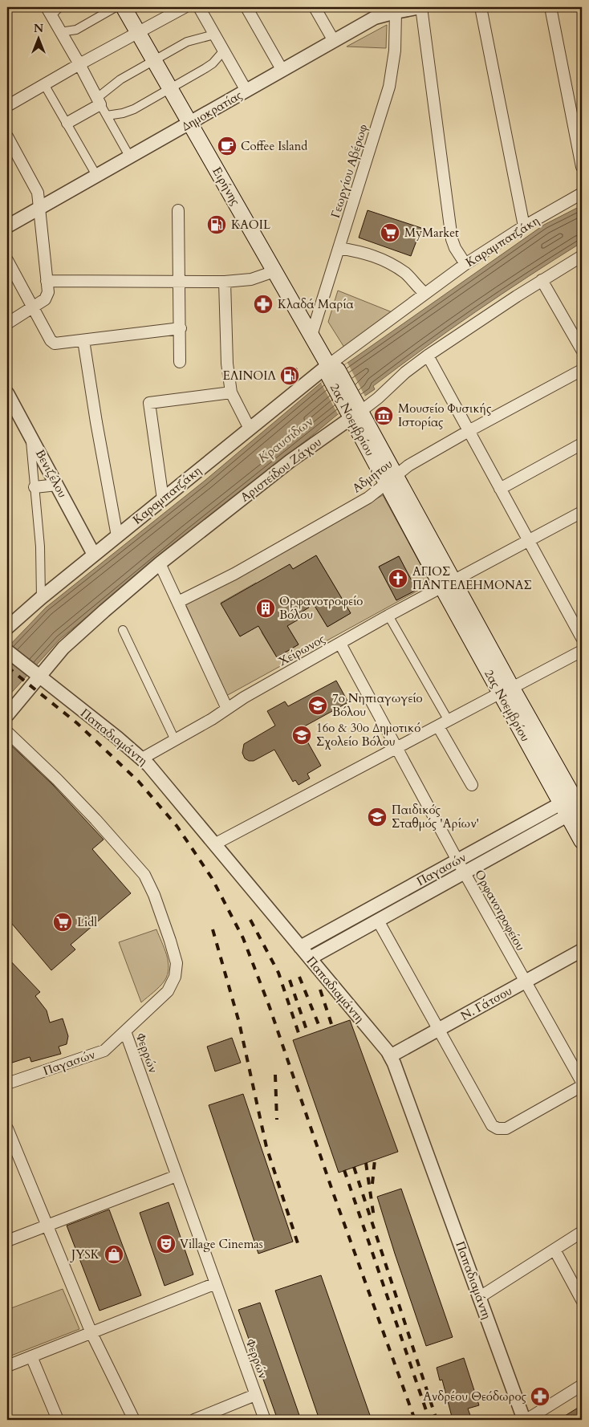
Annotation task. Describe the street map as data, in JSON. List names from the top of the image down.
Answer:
{
  "streets": {
    "main road": ["Ειρήνης", "2ας Νοεμβρίου"],
    "street": [
      "Δημοκρατίας",
      "Γεωργίου Αβέρωφ",
      "Καραμπατζάκη",
      "Αριστείδου Ζάχου",
      "Βενιζέλου",
      "Αδμήτου",
      "Χείρωνος",
      "Παπαδιαμάντη",
      "Παγασών",
      "Ορφανοτροφείου",
      "Ν. Γάτσου",
      "Φερρών"
    ]
  },
  "crossings": [
    ["Δημοκρατίας", "Γεωργίου Αβέρωφ"],
    ["Δημοκρατίας", "Ειρήνης"],
    ["Γεωργίου Αβέρωφ", "Ειρήνης"],
    ["Ειρήνης", "Καραμπατζάκη"],
    ["Ειρήνης", "2ας Νοεμβρίου"],
    ["Καραμπατζάκη", "2ας Νοεμβρίου"],
    ["Καραμπατζάκη", "Βενιζέλου"],
    ["2ας Νοεμβρίου", "Αριστείδου Ζάχου"],
    ["2ας Νοεμβρίου", "Αδμήτου"],
    ["2ας Νοεμβρίου", "Χείρωνος"],
    ["2ας Νοεμβρίου", "Παγασών"],
    ["Αριστείδου Ζάχου", "Παπαδιαμάντη"],
    ["Χείρωνος", "Παπαδιαμάντη"],
    ["Χείρωνος", "Ορφανοτροφείου"],
    ["Παπαδιαμάντη", "Παγασών"],
    ["Παπαδιαμάντη", "Ν. Γάτσου"],
    ["Παγασών", "Ορφανοτροφείου"],
    ["Παγασών", "Φερρών"],
    ["Ορφανοτροφείου", "Ν. Γάτσου"]
  ],
  "water": ["Κραυσίδων"],
  "places": {
    "cafe": ["Coffee Island"],
    "fuel station": ["KAOIL", "ΕΛΙΝΟΙΛ"],
    "supermarket": ["MyMarket", "Lidl"],
    "pharmacy": ["Κλαδά Μαρία", "Ανδρέου Θεόδωρος"],
    "museum": ["Μουσείο Φυσικής Ιστορίας"],
    "church": ["ΑΓΙΟΣ ΠΑΝΤΕΛΕΗΜΟΝΑΣ"],
    "building": ["Ορφανοτροφείο Βόλου"],
    "school or university": ["7ο Νηπιαγωγείο Βόλου", "16ο & 30ο Δημοτικό Σχολείο Βόλου", "Παιδικός Σταθμός 'Αρίων'"],
    "theatre": ["Village Cinemas"],
    "shop": ["JYSK"]
  },
  "north": "top"
}
